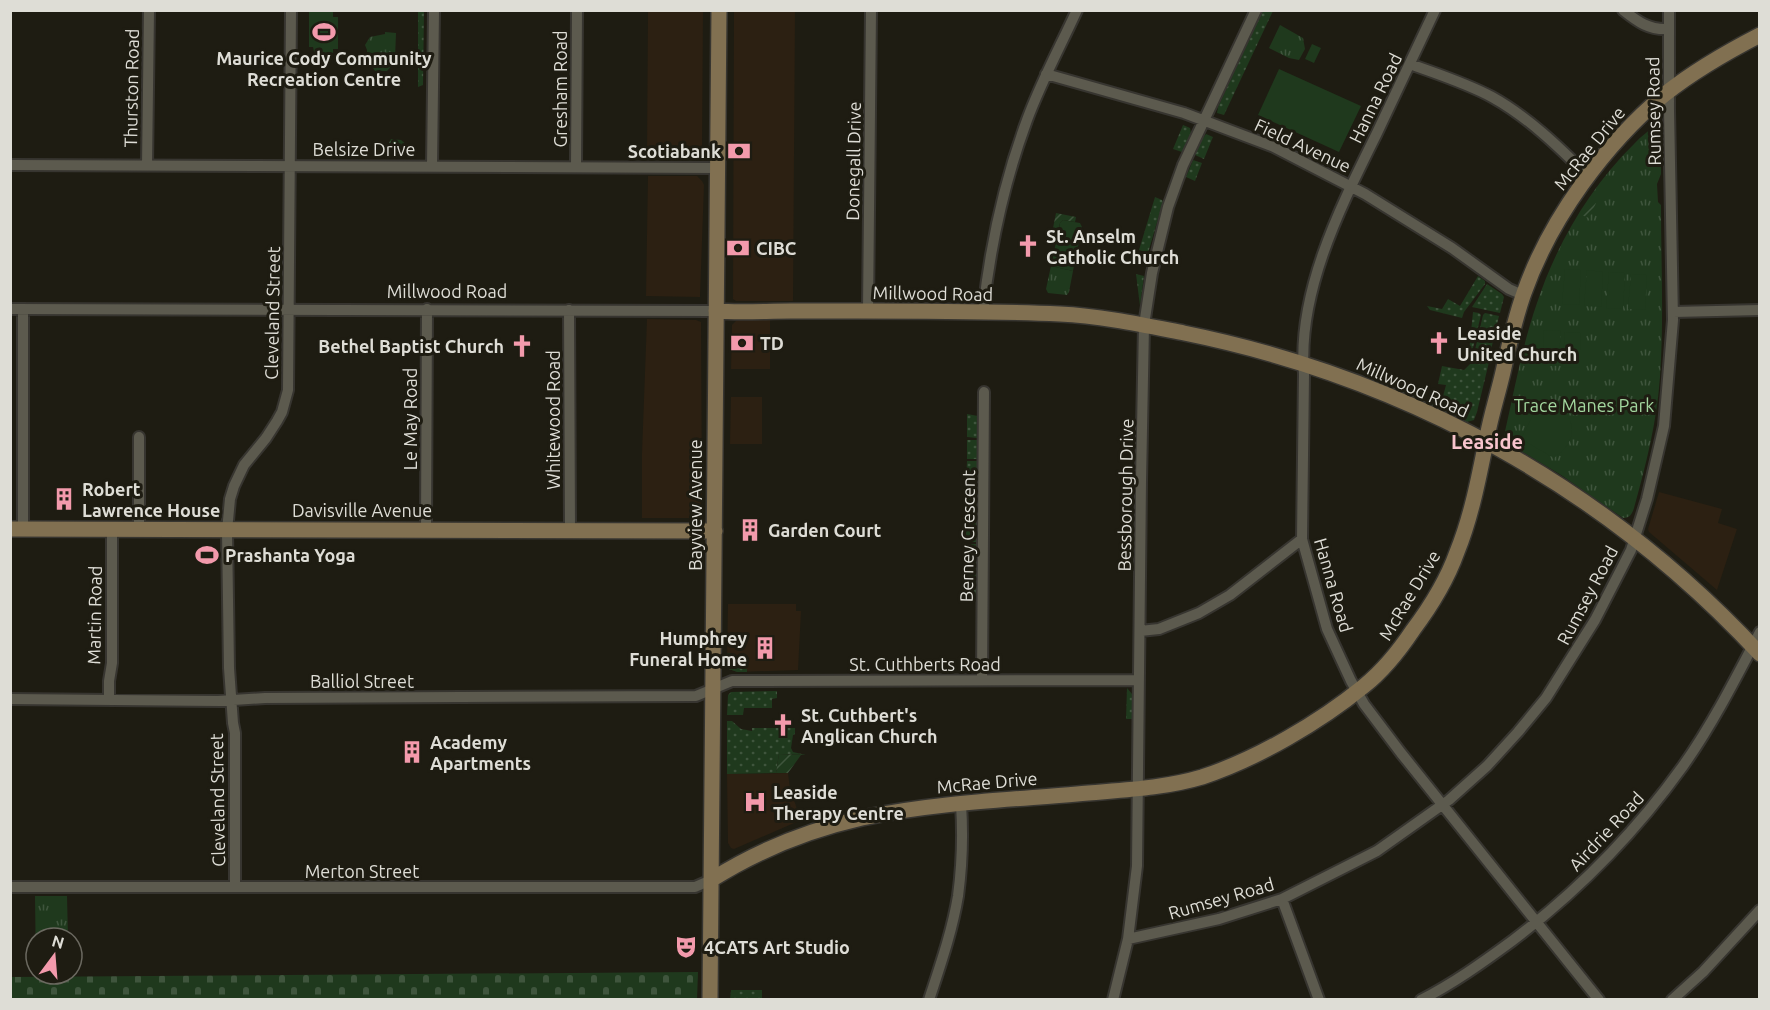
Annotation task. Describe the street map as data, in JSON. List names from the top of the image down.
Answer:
{
  "streets": {
    "street": [
      "Thurston Road",
      "Gresham Road",
      "Hanna Road",
      "Rumsey Road",
      "Field Avenue",
      "McRae Drive",
      "Belsize Drive",
      "Donegall Drive",
      "Millwood Road",
      "Cleveland Street",
      "Le May Road",
      "Whitewood Road",
      "Bessborough Drive",
      "Bayview Avenue",
      "Davisville Avenue",
      "Berney Crescent",
      "Martin Road",
      "St. Cuthberts Road",
      "Balliol Street",
      "Airdrie Road",
      "Merton Street"
    ]
  },
  "crossings": [
    ["Thurston Road", "Belsize Drive"],
    ["Gresham Road", "Belsize Drive"],
    ["Hanna Road", "Rumsey Road"],
    ["Hanna Road", "Field Avenue"],
    ["Hanna Road", "McRae Drive"],
    ["Hanna Road", "Millwood Road"],
    ["Hanna Road", "Airdrie Road"],
    ["Rumsey Road", "McRae Drive"],
    ["Rumsey Road", "Millwood Road"],
    ["Rumsey Road", "Bessborough Drive"],
    ["Field Avenue", "McRae Drive"],
    ["Field Avenue", "Bessborough Drive"],
    ["McRae Drive", "Millwood Road"],
    ["McRae Drive", "Bessborough Drive"],
    ["McRae Drive", "Bayview Avenue"],
    ["McRae Drive", "Merton Street"],
    ["Belsize Drive", "Cleveland Street"],
    ["Belsize Drive", "Bayview Avenue"],
    ["Donegall Drive", "Millwood Road"],
    ["Millwood Road", "Cleveland Street"],
    ["Millwood Road", "Le May Road"],
    ["Millwood Road", "Whitewood Road"],
    ["Millwood Road", "Bessborough Drive"],
    ["Millwood Road", "Bayview Avenue"],
    ["Millwood Road", "Airdrie Road"],
    ["Cleveland Street", "Davisville Avenue"],
    ["Cleveland Street", "Balliol Street"],
    ["Cleveland Street", "Merton Street"],
    ["Le May Road", "Davisville Avenue"],
    ["Whitewood Road", "Davisville Avenue"],
    ["Bessborough Drive", "St. Cuthberts Road"],
    ["Bayview Avenue", "Davisville Avenue"],
    ["Bayview Avenue", "St. Cuthberts Road"],
    ["Bayview Avenue", "Balliol Street"],
    ["Bayview Avenue", "Merton Street"],
    ["Davisville Avenue", "Martin Road"],
    ["Berney Crescent", "St. Cuthberts Road"],
    ["Martin Road", "Balliol Street"],
    ["St. Cuthberts Road", "Balliol Street"]
  ],
  "districts": ["Leaside"],
  "parks": ["Trace Manes Park"],
  "places": {
    "sports": ["Maurice Cody Community Recreation Centre", "Prashanta Yoga"],
    "bank": ["Scotiabank", "CIBC", "TD"],
    "church": [
      "St. Anselm Catholic Church",
      "Leaside United Church",
      "Bethel Baptist Church",
      "St. Cuthbert's Anglican Church"
    ],
    "building": [
      "Robert Lawrence House",
      "Garden Court",
      "Humphrey Funeral Home",
      "Academy Apartments"
    ],
    "hospital": ["Leaside Therapy Centre"],
    "theatre": ["4CATS Art Studio"]
  },
  "north": "top"
}
